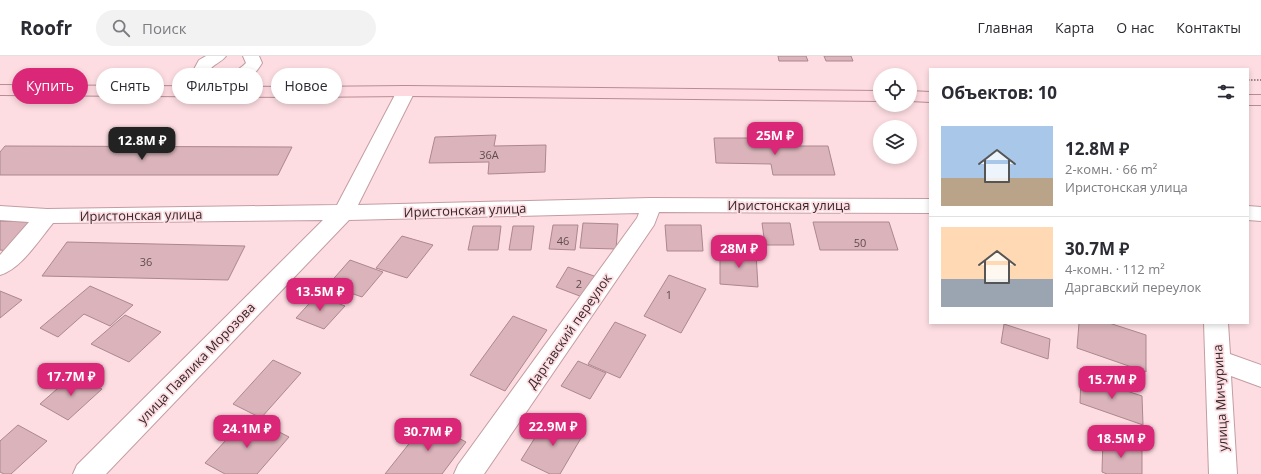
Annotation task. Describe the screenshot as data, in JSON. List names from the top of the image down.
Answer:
{
  "streets": {
    "street": [
      "Иристонская улица",
      "Даргавский переулок",
      "улица Павлика Морозова",
      "улица Мичурина"
    ]
  },
  "crossings": [
    ["Иристонская улица", "Даргавский переулок"],
    ["Иристонская улица", "улица Павлика Морозова"]
  ],
  "house_numbers": [
    "36А",
    "46",
    "50",
    "36",
    "2",
    "1"
  ],
  "page": {
    "header": "Roofr",
    "search": "Поиск",
    "nav": [
      "Главная",
      "Карта",
      "О нас",
      "Контакты"
    ],
    "chip": [
      "Купить",
      "Снять",
      "Фильтры",
      "Новое"
    ],
    "heading": "Объектов: 10",
    "list": [
      {
        "name": "12.8M ₽",
        "note": "2-комн. · 66 m² · Иристонская улица"
      },
      {
        "name": "30.7M ₽",
        "note": "4-комн. · 112 m² · Даргавский переулок"
      }
    ],
    "price": [
      "25M ₽",
      "12.8M ₽",
      "28M ₽",
      "13.5M ₽",
      "17.7M ₽",
      "15.7M ₽",
      "22.9M ₽",
      "24.1M ₽",
      "30.7M ₽",
      "18.5M ₽"
    ]
  }
}
